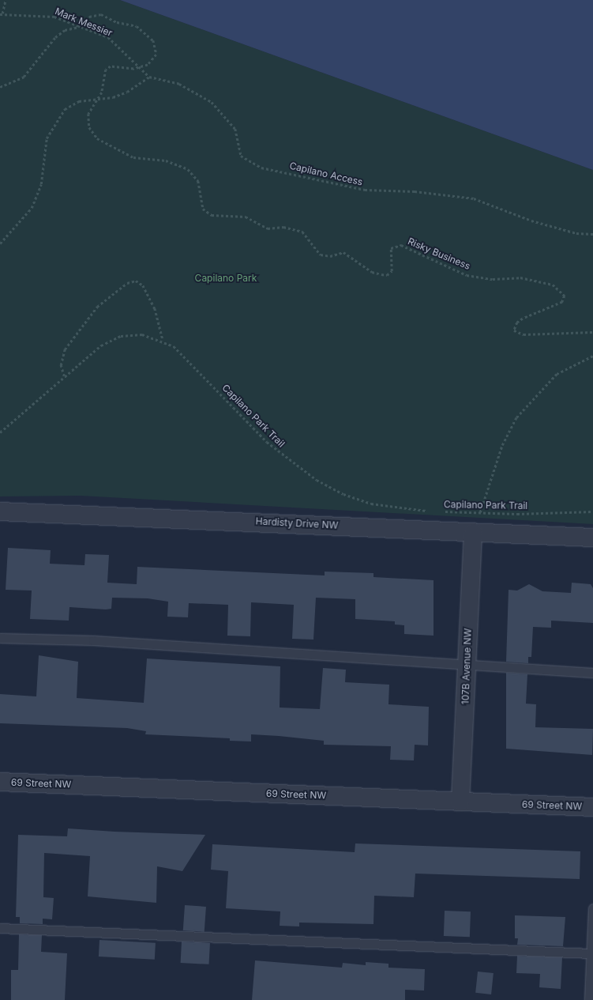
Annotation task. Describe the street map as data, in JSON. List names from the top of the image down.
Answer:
{
  "streets": {
    "street": ["Hardisty Drive NW", "107B Avenue NW", "69 Street NW"],
    "path": [
      "Mark Messier",
      "Capilano Access",
      "Risky Business",
      "Capilano Park Trail"
    ]
  },
  "crossings": [
    ["Mark Messier", "Capilano Access"],
    ["Hardisty Drive NW", "107B Avenue NW"],
    ["107B Avenue NW", "69 Street NW"]
  ],
  "parks": ["Capilano Park"]
}
